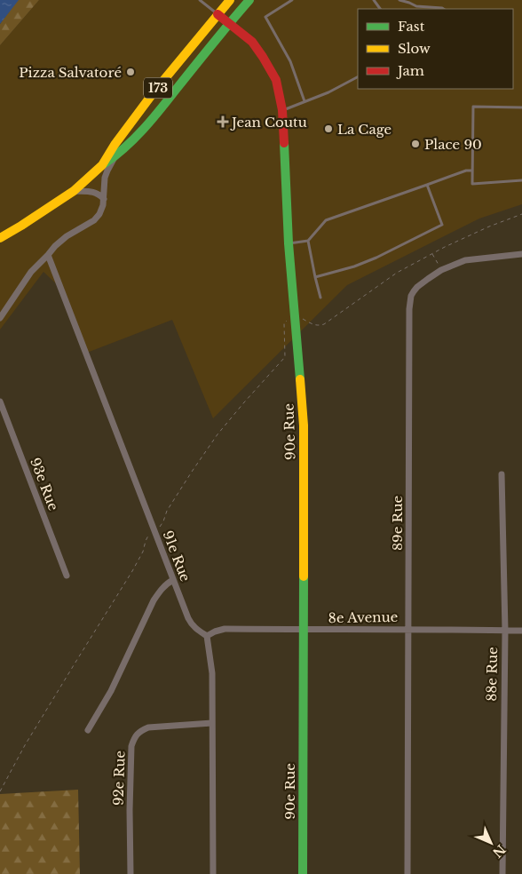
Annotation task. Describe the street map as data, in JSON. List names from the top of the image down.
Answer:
{
  "streets": {
    "street": [
      "173",
      "90e Rue",
      "93e Rue",
      "89e Rue",
      "91e Rue",
      "8e Avenue",
      "88e Rue",
      "92e Rue"
    ]
  },
  "crossings": [
    ["173", "90e Rue"],
    ["90e Rue", "8e Avenue"],
    ["89e Rue", "8e Avenue"],
    ["91e Rue", "8e Avenue"],
    ["8e Avenue", "88e Rue"]
  ],
  "places": {
    "other": ["Pizza Salvatoré", "La Cage", "Place 90"],
    "health": ["Jean Coutu"]
  },
  "legend": ["Fast", "Slow", "Jam"],
  "north": "bottom right"
}
